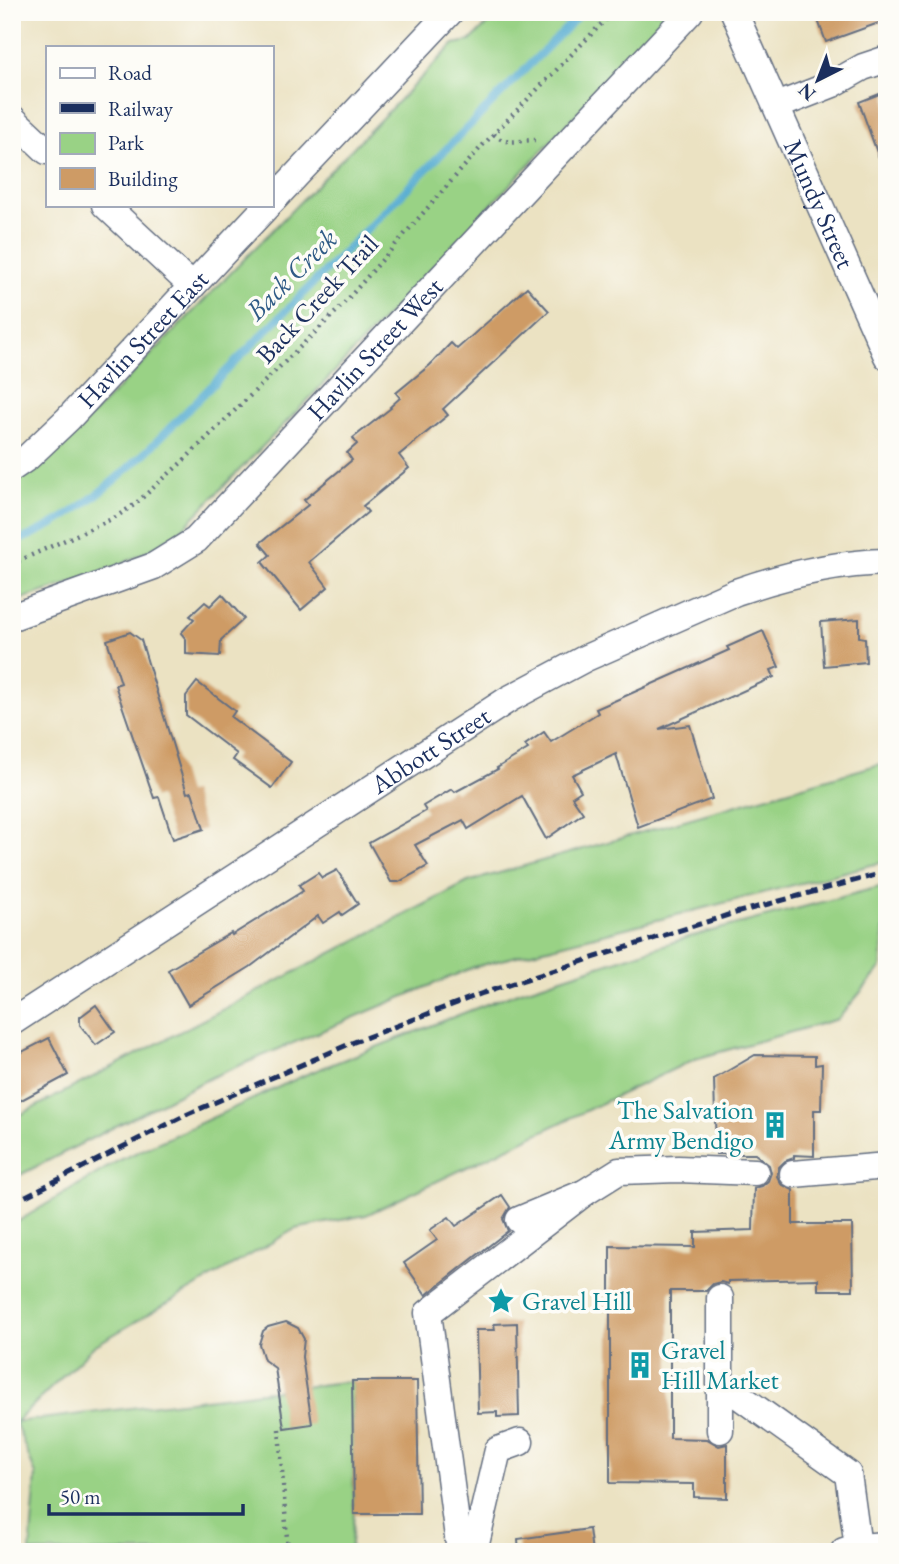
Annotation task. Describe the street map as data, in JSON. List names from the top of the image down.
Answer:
{
  "streets": {
    "street": [
      "Mundy Street",
      "Havlin Street East",
      "Havlin Street West",
      "Abbott Street"
    ],
    "path": ["Back Creek Trail"]
  },
  "water": ["Back Creek"],
  "places": {
    "building": ["The Salvation Army Bendigo", "Gravel Hill Market"],
    "place": ["Gravel Hill"]
  },
  "legend": [
    "Road",
    "Railway",
    "Park",
    "Building"
  ],
  "scale_bar": "50 m",
  "north": "bottom left"
}
